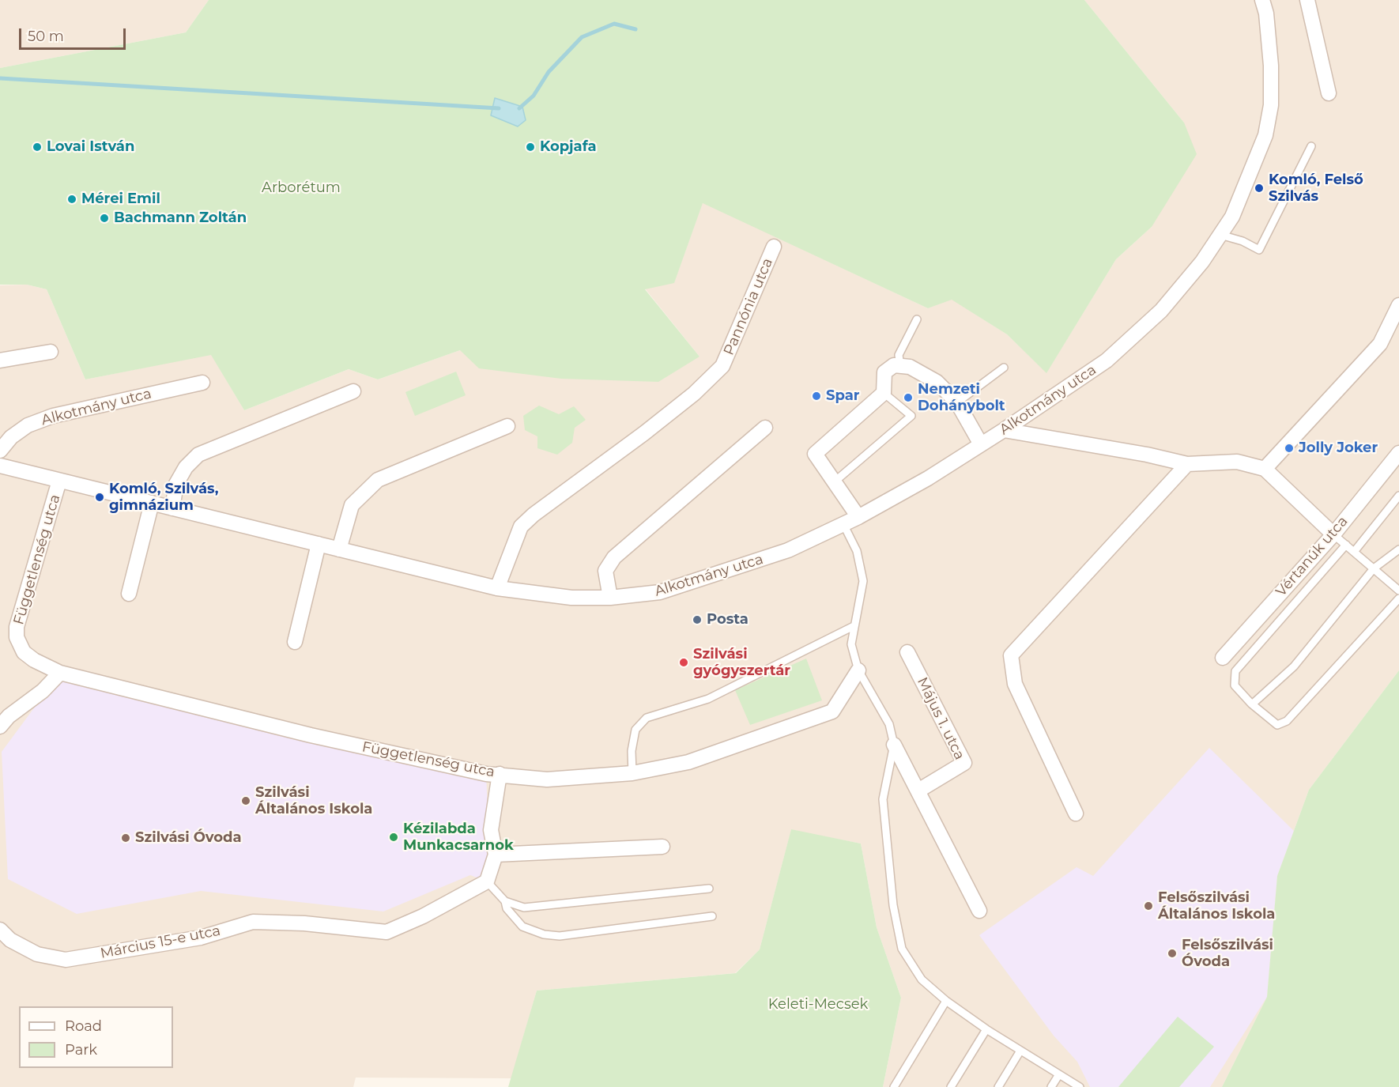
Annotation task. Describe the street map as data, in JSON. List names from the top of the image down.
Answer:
{
  "streets": {
    "street": [
      "Pannónia utca",
      "Alkotmány utca",
      "Vértanúk utca",
      "Függetlenség utca",
      "Május 1. utca",
      "Március 15-e utca"
    ]
  },
  "crossings": [
    ["Pannónia utca", "Alkotmány utca"],
    ["Alkotmány utca", "Függetlenség utca"]
  ],
  "parks": ["Arborétum", "Keleti-Mecsek"],
  "places": [
    "Lovai István",
    "Kopjafa",
    "Komló, Felső Szilvás",
    "Mérei Emil",
    "Bachmann Zoltán",
    "Spar",
    "Nemzeti Dohánybolt",
    "Jolly Joker",
    "Komló, Szilvás, gimnázium",
    "Posta",
    "Szilvási gyógyszertár",
    "Szilvási Általános Iskola",
    "Kézilabda Munkacsarnok",
    "Szilvási Óvoda",
    "Felsőszilvási Általános Iskola",
    "Felsőszilvási Óvoda"
  ],
  "legend": ["Road", "Park"],
  "scale_bar": "50 m"
}
